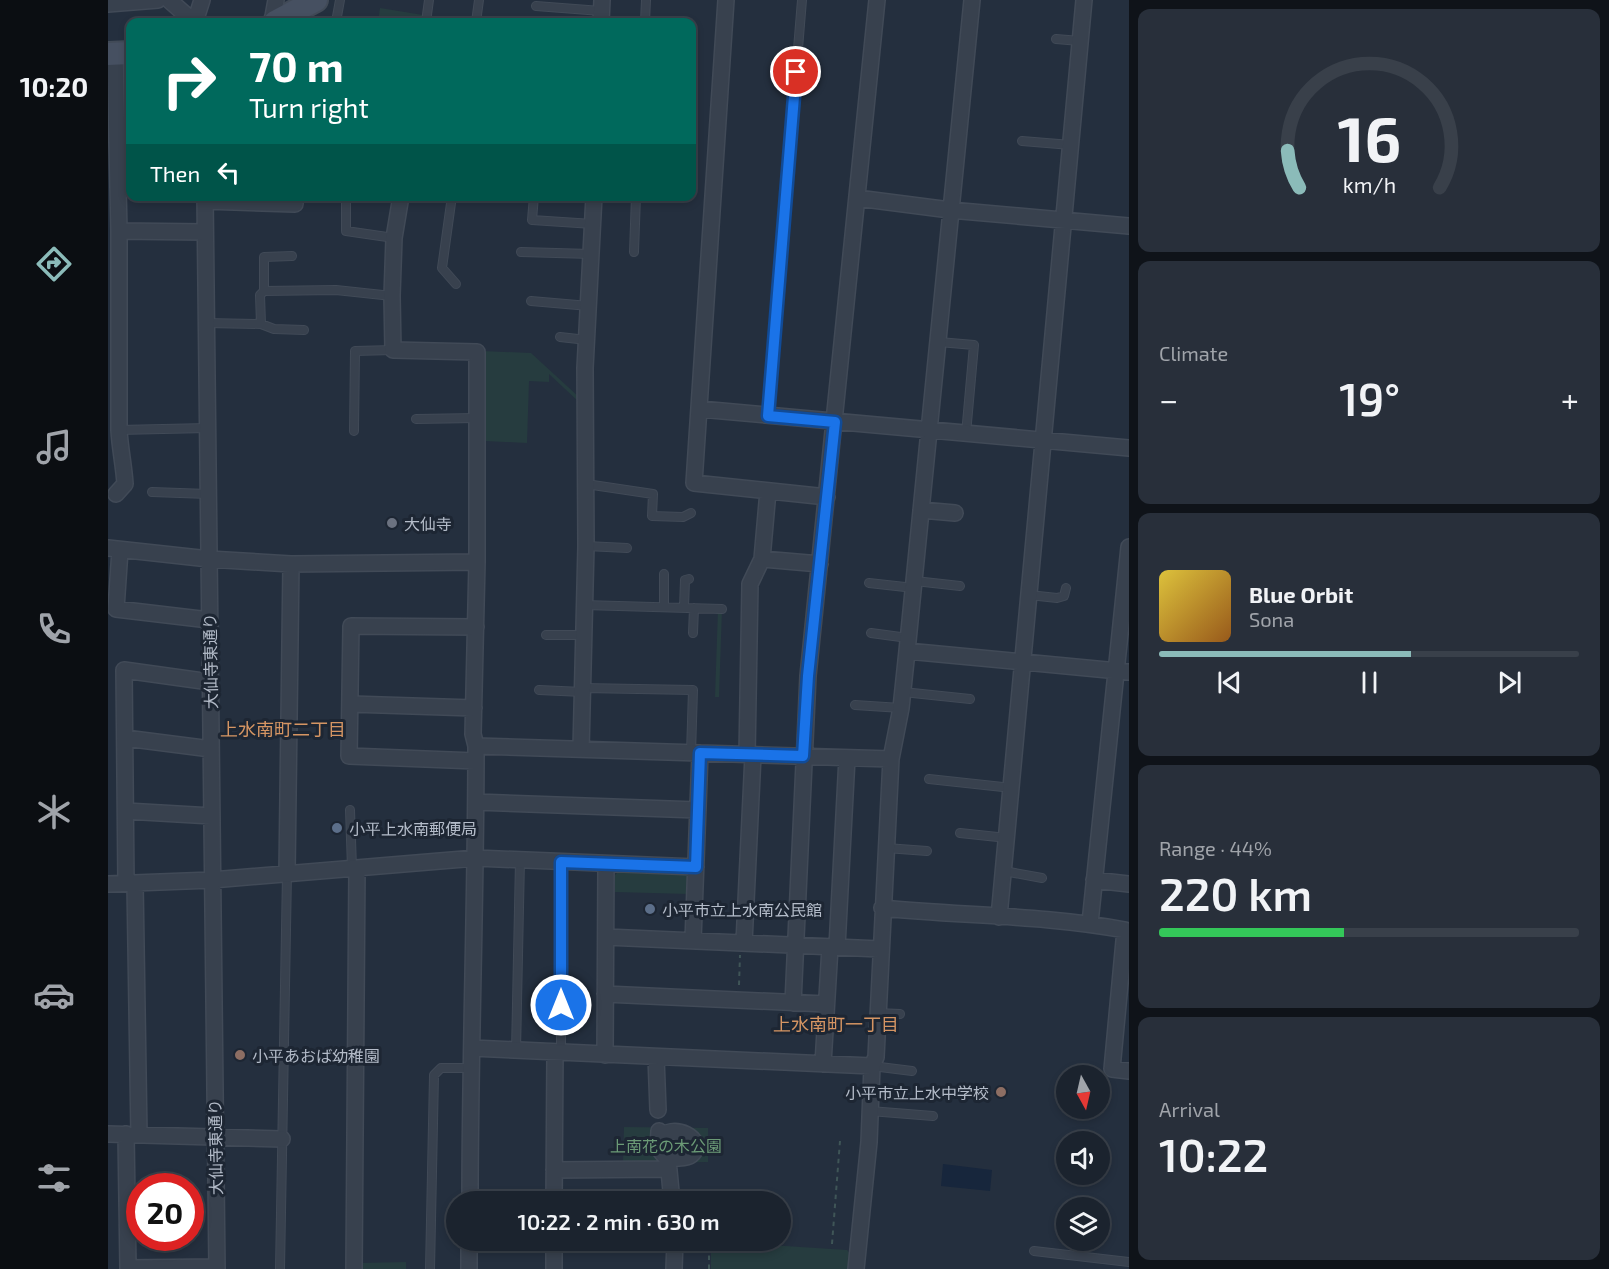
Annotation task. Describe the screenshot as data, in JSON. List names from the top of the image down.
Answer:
{
  "streets": {
    "street": ["大仙寺東通り"]
  },
  "districts": ["上水南町二丁目", "上水南町一丁目"],
  "parks": ["上南花の木公園"],
  "places": [
    "大仙寺",
    "小平上水南郵便局",
    "小平市立上水南公民館",
    "小平あおば幼稚園",
    "小平市立上水中学校"
  ],
  "north": "bottom",
  "page": {
    "tabs": "10:20",
    "turn": ["70 m", "Turn right"],
    "then": "Then",
    "tile": [
      "Climate",
      ["Range · 44%", "220 km"],
      ["Arrival", "10:22"]
    ],
    "heat": ["−", "19°", "+"],
    "song": ["Blue Orbit", "Sona"],
    "limit": "20",
    "trip": "10:22 · 2 min · 630 m",
    "gauge": ["16", "km/h"]
  }
}
